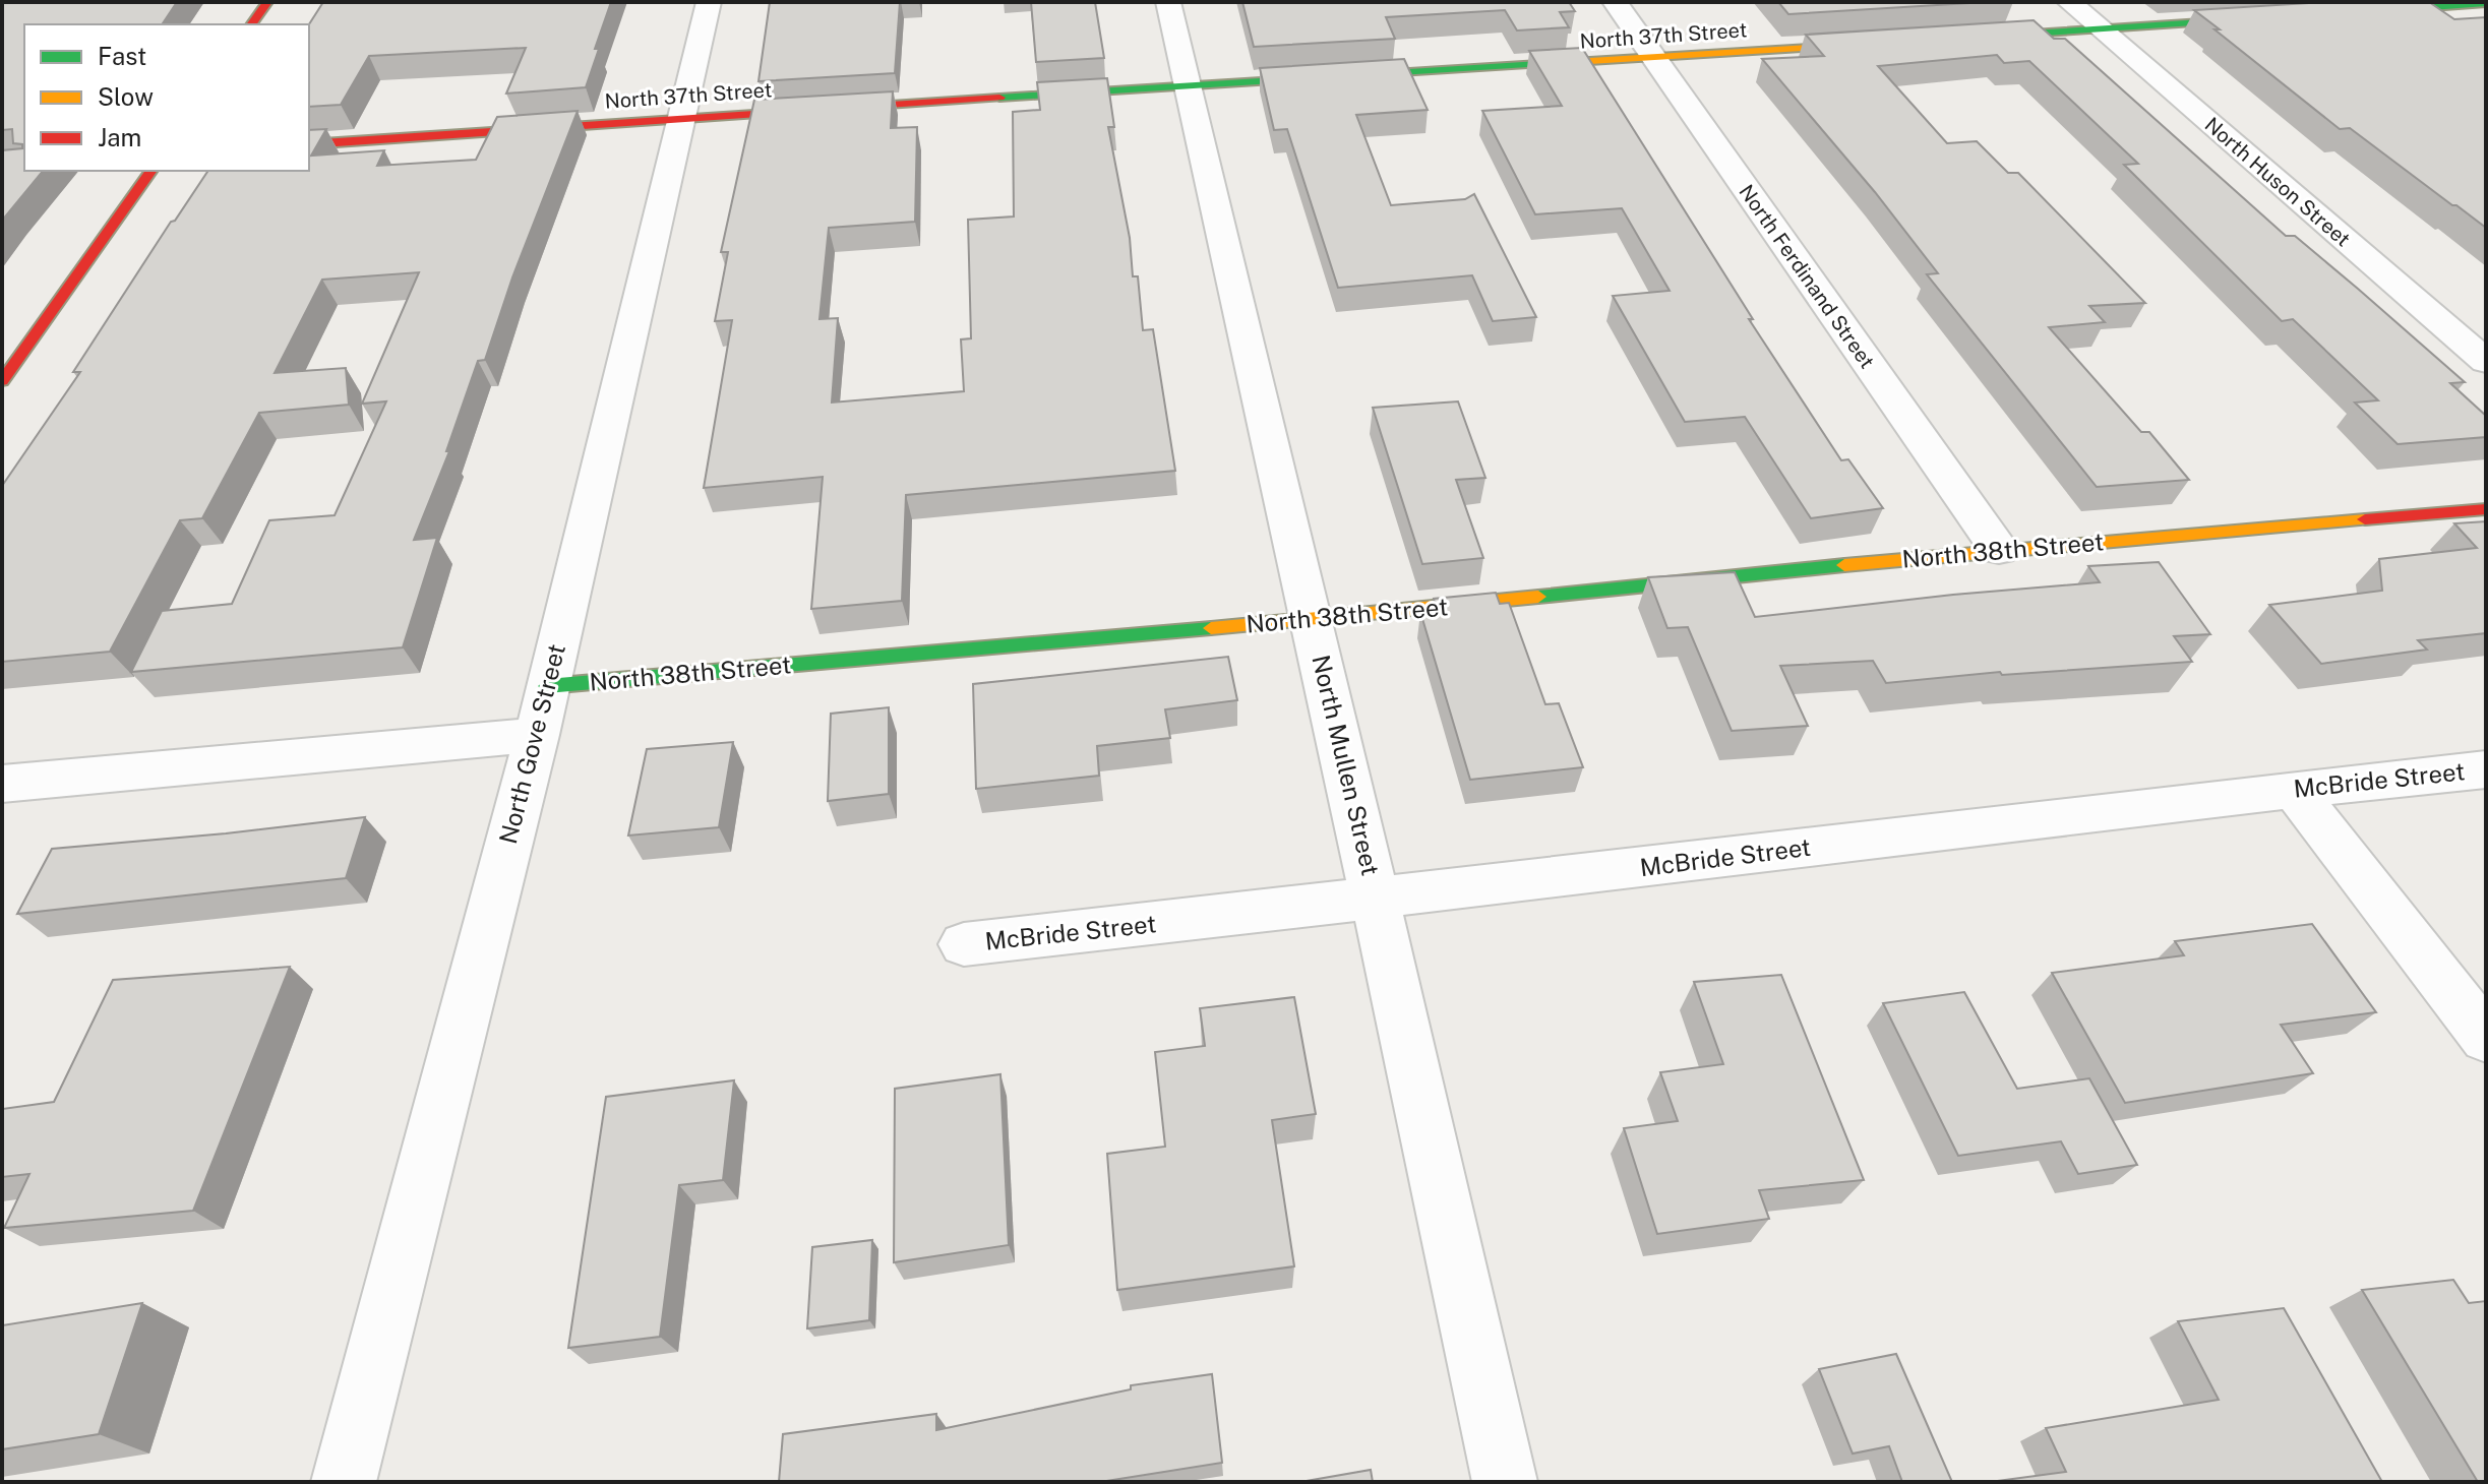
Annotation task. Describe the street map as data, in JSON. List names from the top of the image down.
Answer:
{
  "streets": {
    "street": [
      "North 37th Street",
      "North Huson Street",
      "North Ferdinand Street",
      "North 38th Street",
      "North Gove Street",
      "North Mullen Street",
      "McBride Street"
    ]
  },
  "crossings": [
    ["North 37th Street", "North Ferdinand Street"],
    ["North 37th Street", "North Gove Street"],
    ["North 37th Street", "North Mullen Street"],
    ["North Ferdinand Street", "North 38th Street"],
    ["North 38th Street", "North Gove Street"],
    ["North 38th Street", "North Mullen Street"],
    ["North Mullen Street", "McBride Street"]
  ],
  "legend": ["Fast", "Slow", "Jam"]
}
